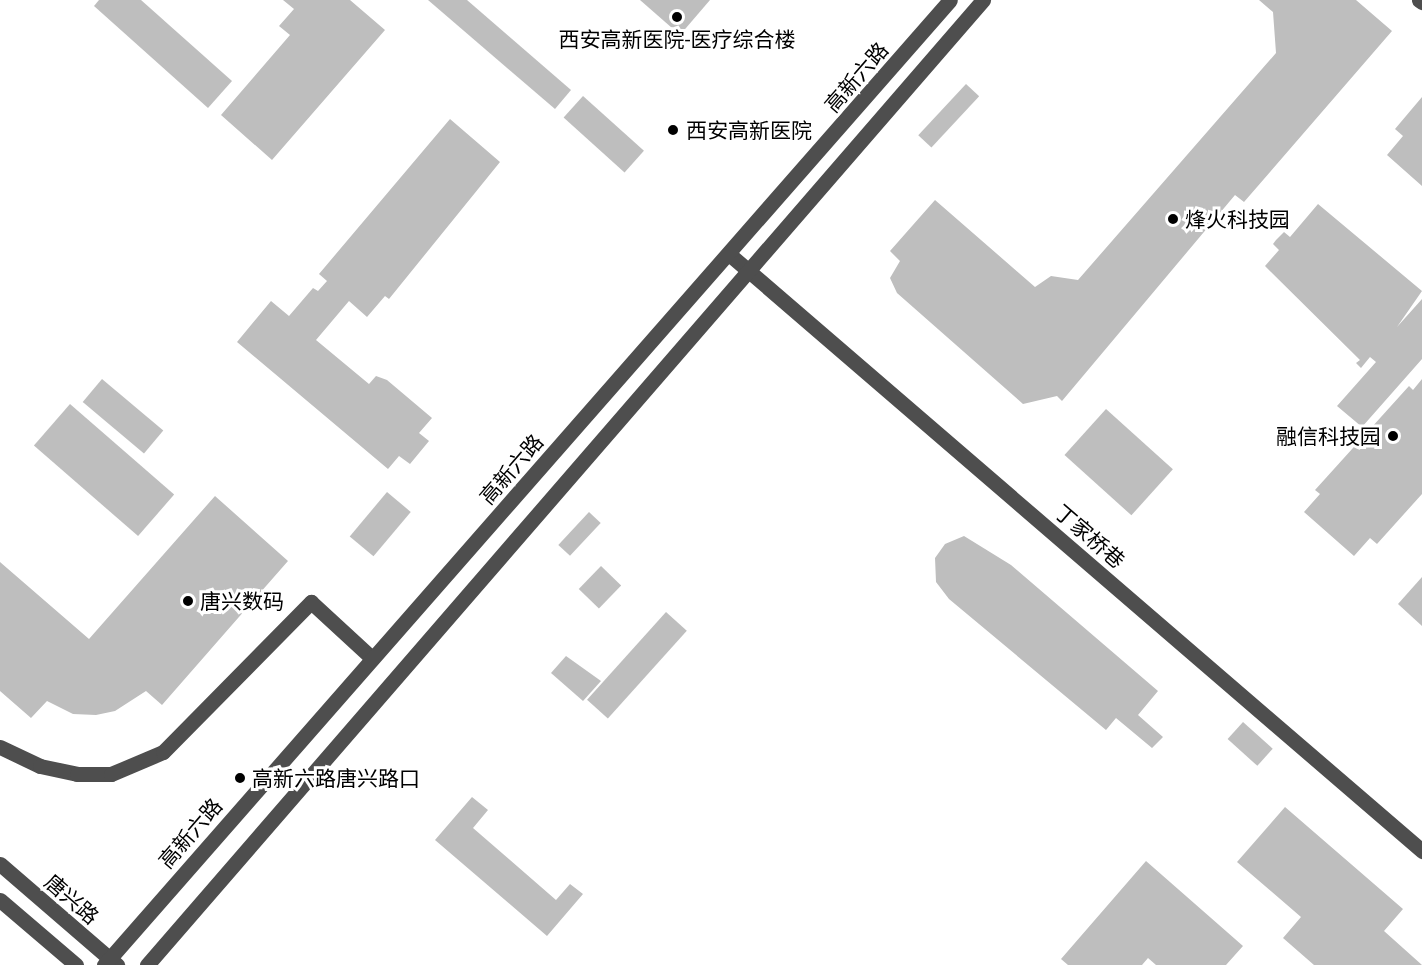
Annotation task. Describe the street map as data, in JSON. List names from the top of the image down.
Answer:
{
  "streets": {
    "street": ["高新六路", "丁家桥巷", "唐兴路"]
  },
  "crossings": [
    ["高新六路", "丁家桥巷"],
    ["高新六路", "唐兴路"]
  ],
  "places": [
    "西安高新医院-医疗综合楼",
    "西安高新医院",
    "烽火科技园",
    "融信科技园",
    "唐兴数码",
    "高新六路唐兴路口"
  ]
}
